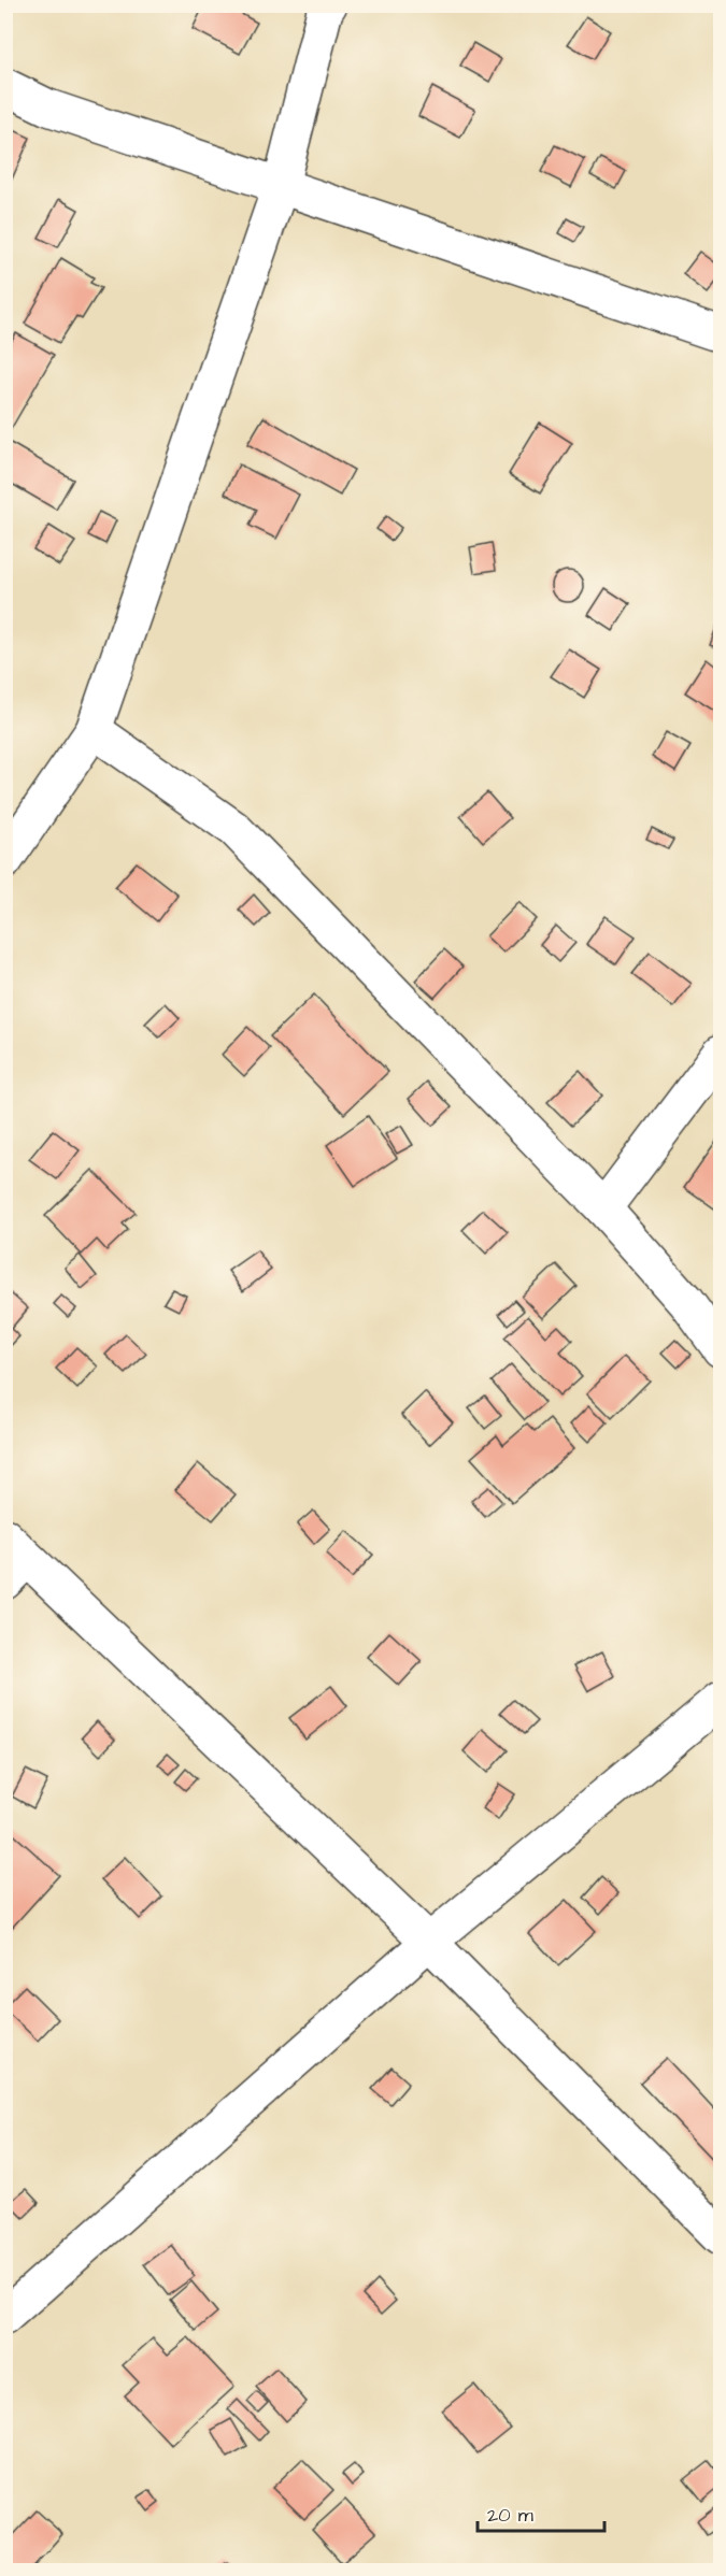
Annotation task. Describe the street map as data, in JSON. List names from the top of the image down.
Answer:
{
  "scale_bar": "20 m"
}
